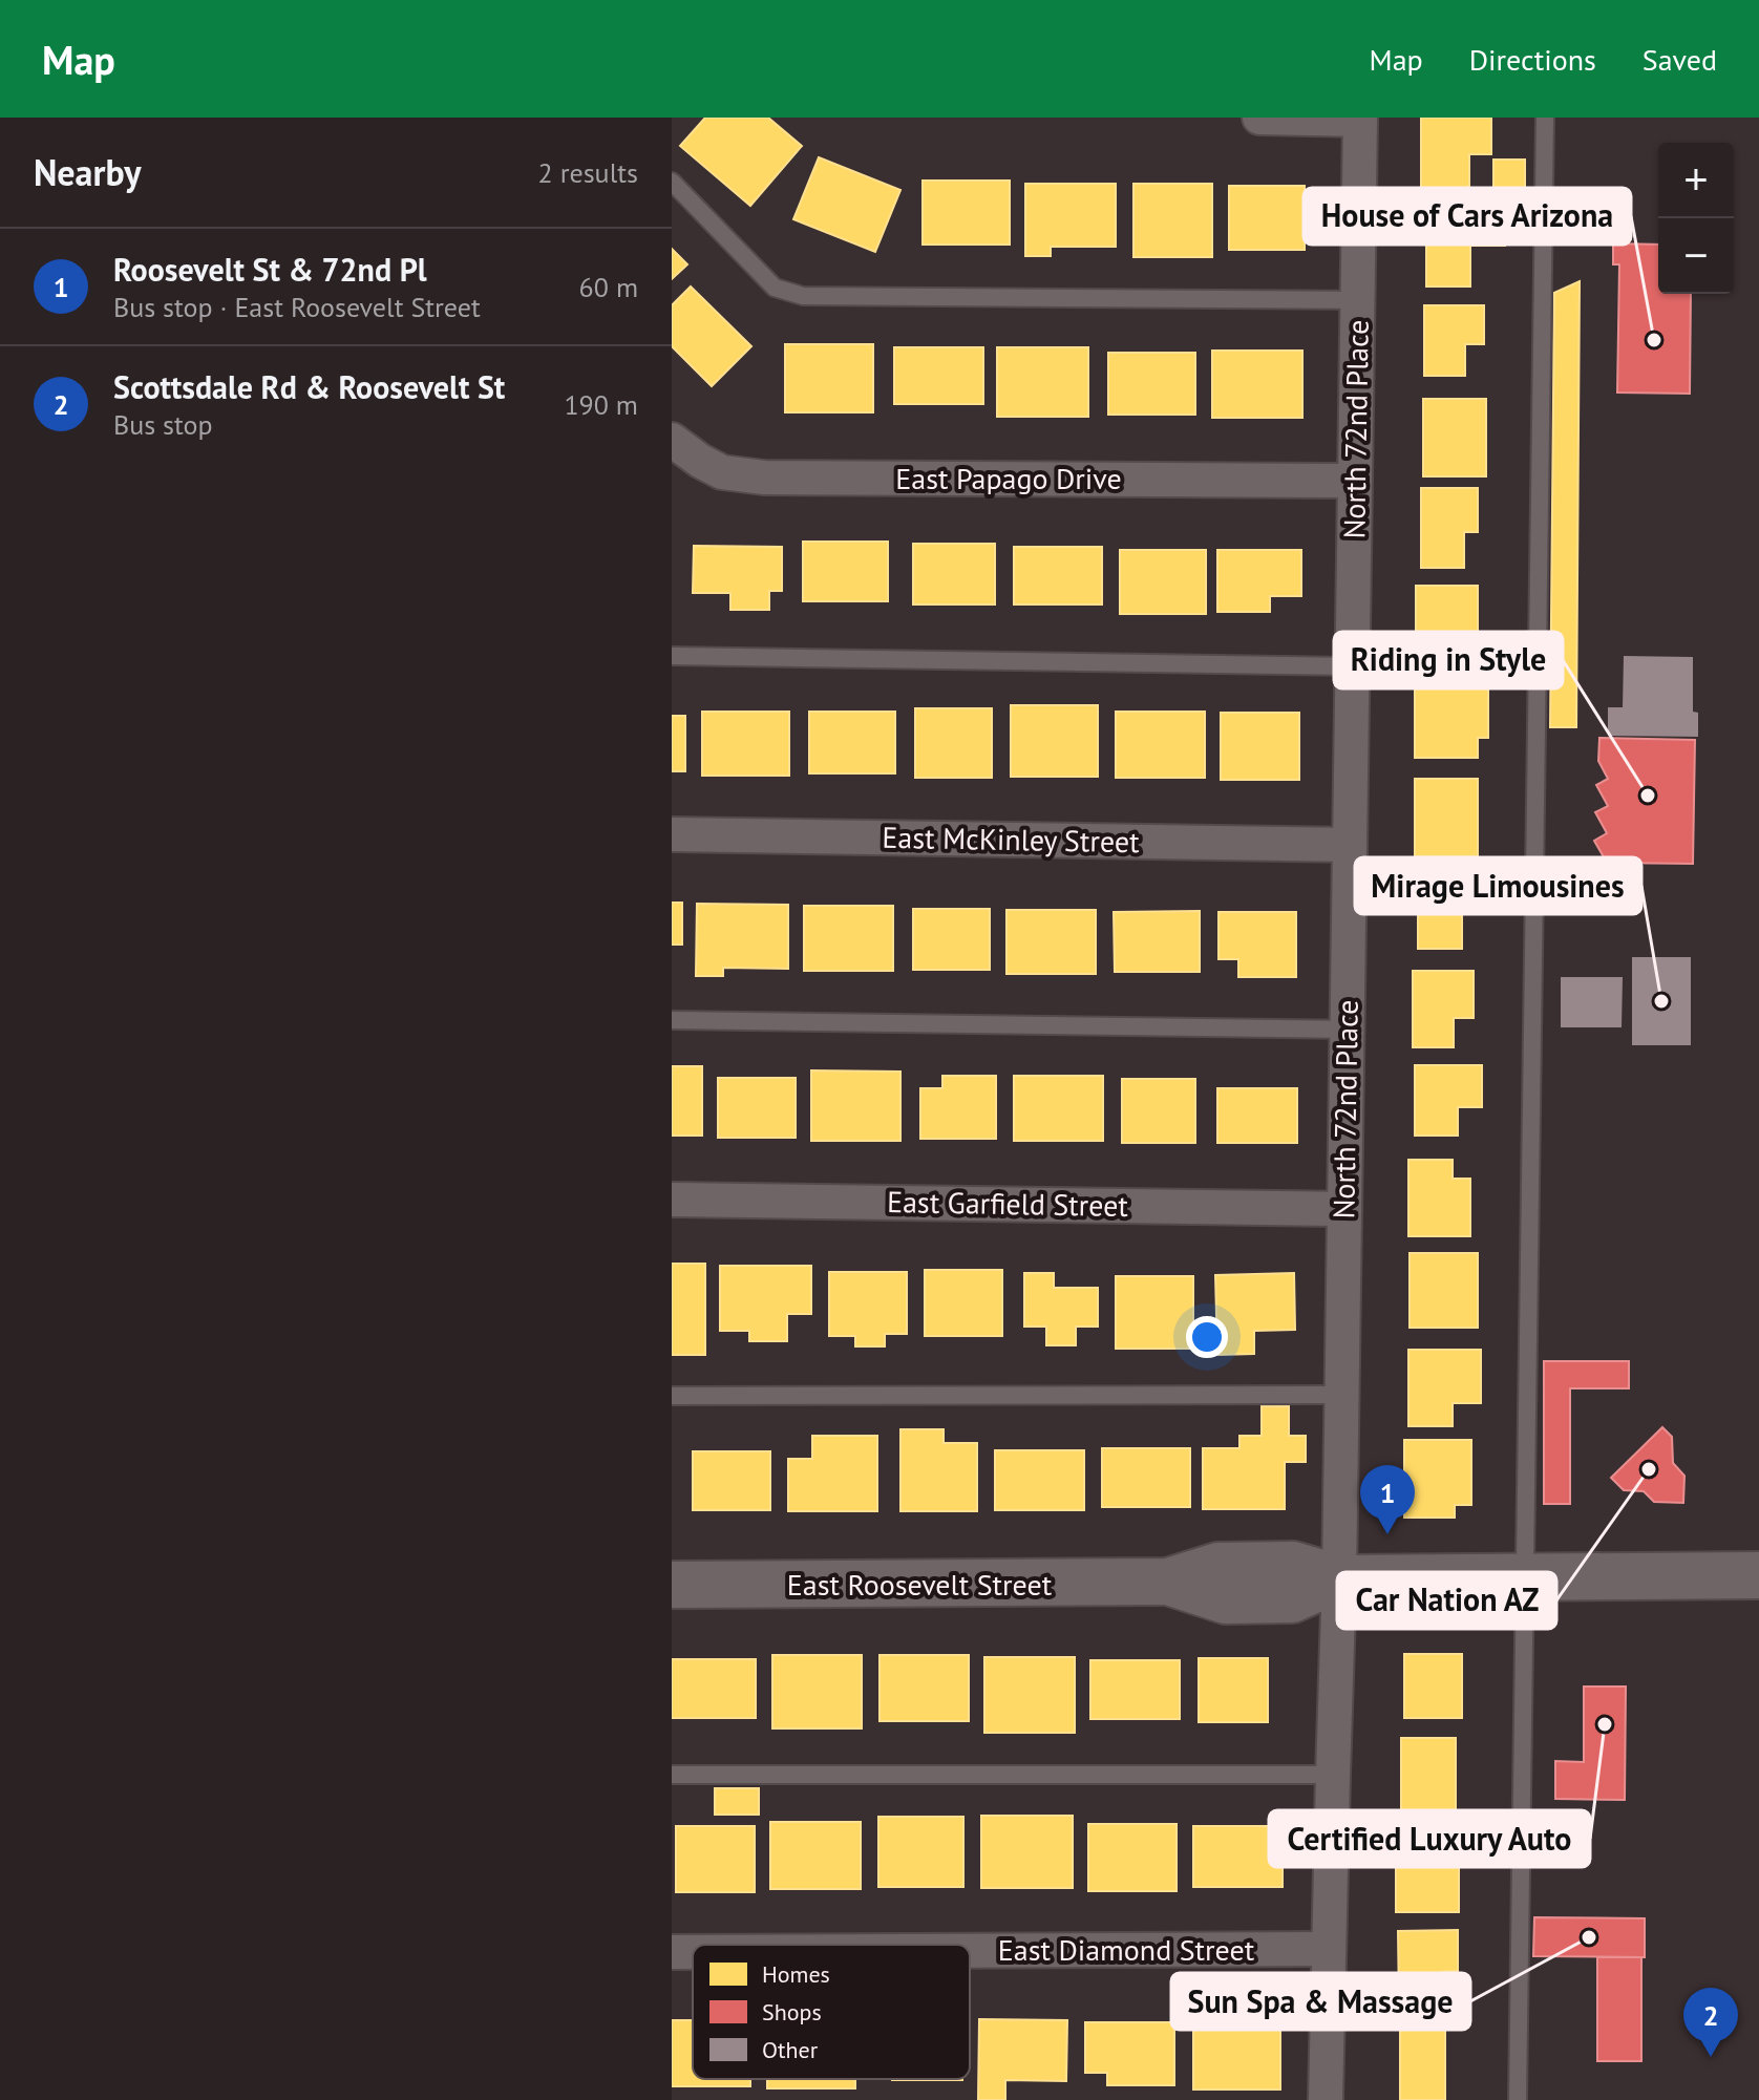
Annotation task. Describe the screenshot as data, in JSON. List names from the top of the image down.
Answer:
{
  "streets": {
    "street": [
      "North 72nd Place",
      "East Papago Drive",
      "East McKinley Street",
      "East Garfield Street",
      "East Roosevelt Street",
      "East Diamond Street"
    ]
  },
  "crossings": [
    ["North 72nd Place", "East Papago Drive"],
    ["North 72nd Place", "East McKinley Street"],
    ["North 72nd Place", "East Garfield Street"],
    ["North 72nd Place", "East Roosevelt Street"],
    ["North 72nd Place", "East Diamond Street"]
  ],
  "places": [
    "House of Cars Arizona",
    "Riding in Style",
    "Mirage Limousines",
    "Car Nation AZ",
    "Certified Luxury Auto",
    "Sun Spa & Massage"
  ],
  "legend": ["Homes", "Shops", "Other"],
  "page": {
    "header": "Map",
    "nav": ["Map", "Directions", "Saved"],
    "heading": ["Nearby", "2 results"],
    "map_buttons": ["+", "−"],
    "list": [
      {
        "mark": "1",
        "name": "Roosevelt St & 72nd Pl",
        "note": "Bus stop · East Roosevelt Street",
        "value": "60 m"
      },
      {
        "mark": "2",
        "name": "Scottsdale Rd & Roosevelt St",
        "note": "Bus stop",
        "value": "190 m"
      }
    ],
    "pins": ["1", "2"]
  }
}
